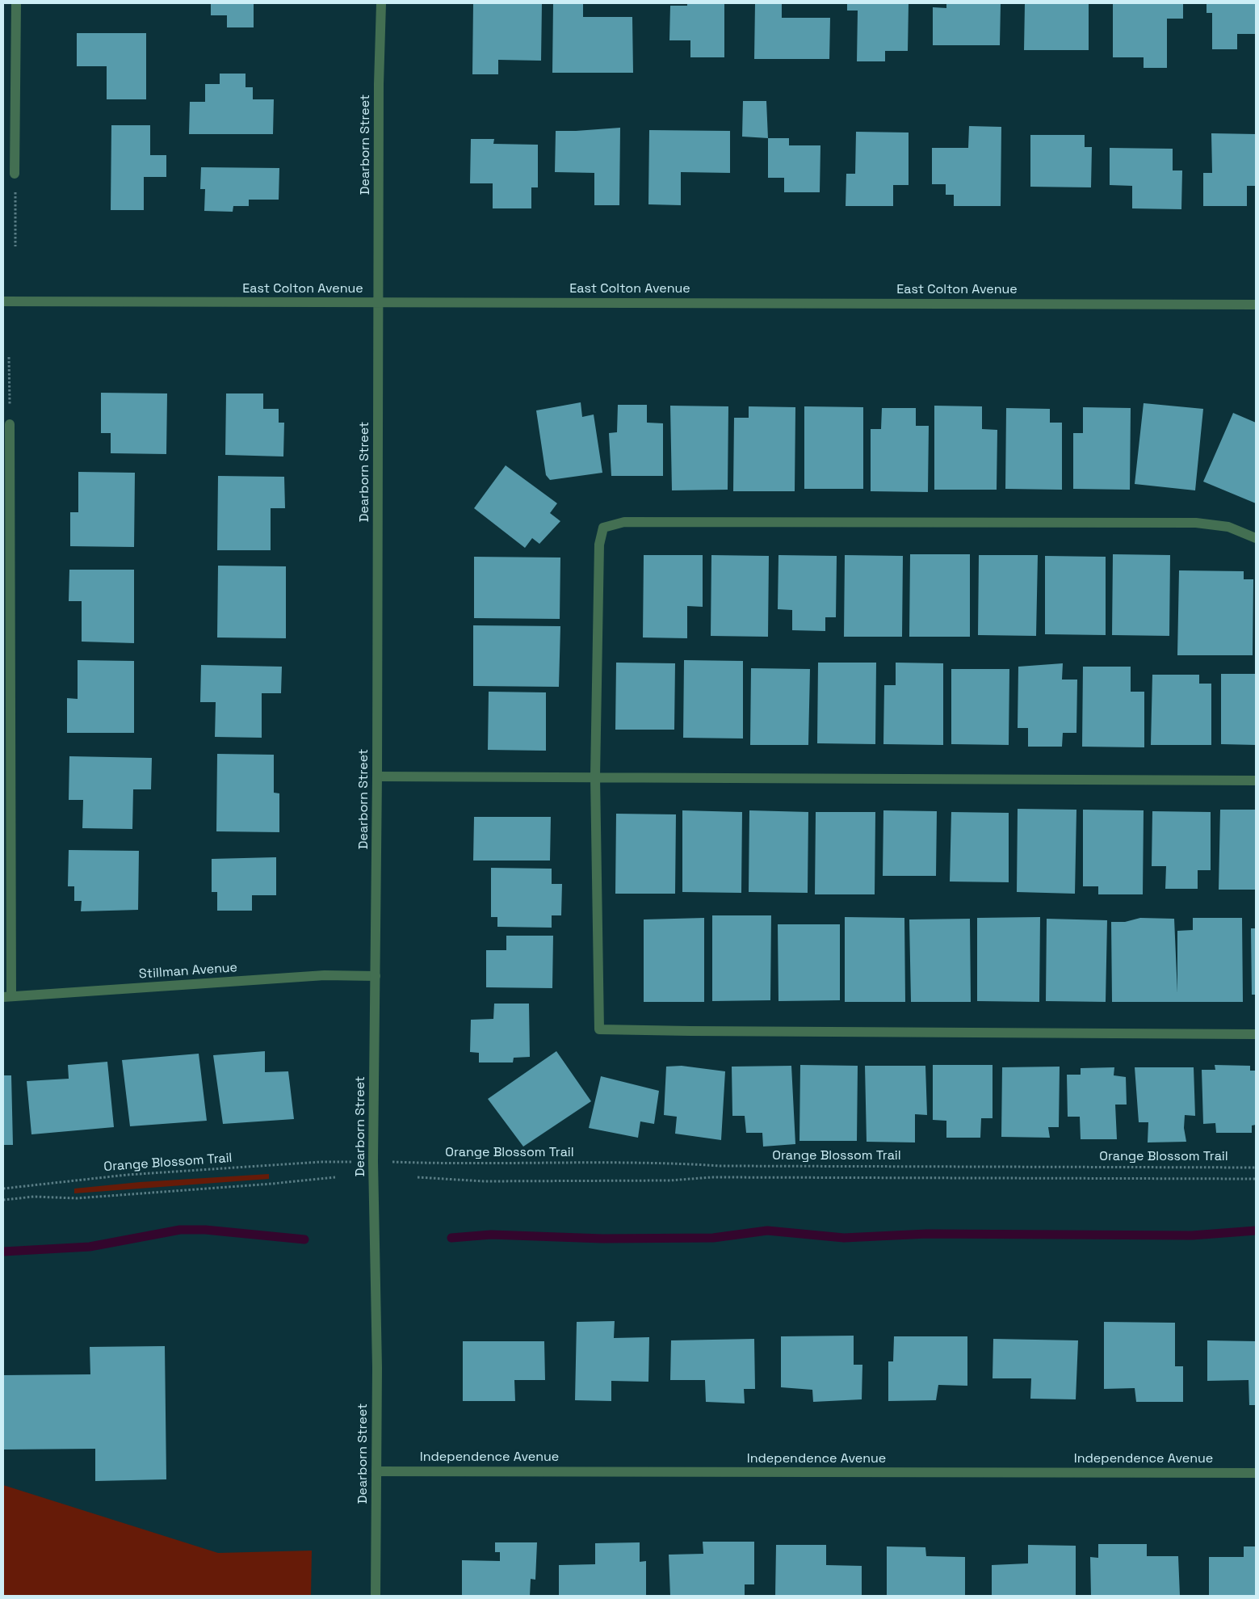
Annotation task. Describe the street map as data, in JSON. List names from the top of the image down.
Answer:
{
  "streets": {
    "street": [
      "Dearborn Street",
      "East Colton Avenue",
      "Stillman Avenue",
      "Independence Avenue"
    ],
    "path": ["Orange Blossom Trail"]
  },
  "crossings": [
    ["Dearborn Street", "East Colton Avenue"],
    ["Dearborn Street", "Stillman Avenue"],
    ["Dearborn Street", "Independence Avenue"]
  ]
}
